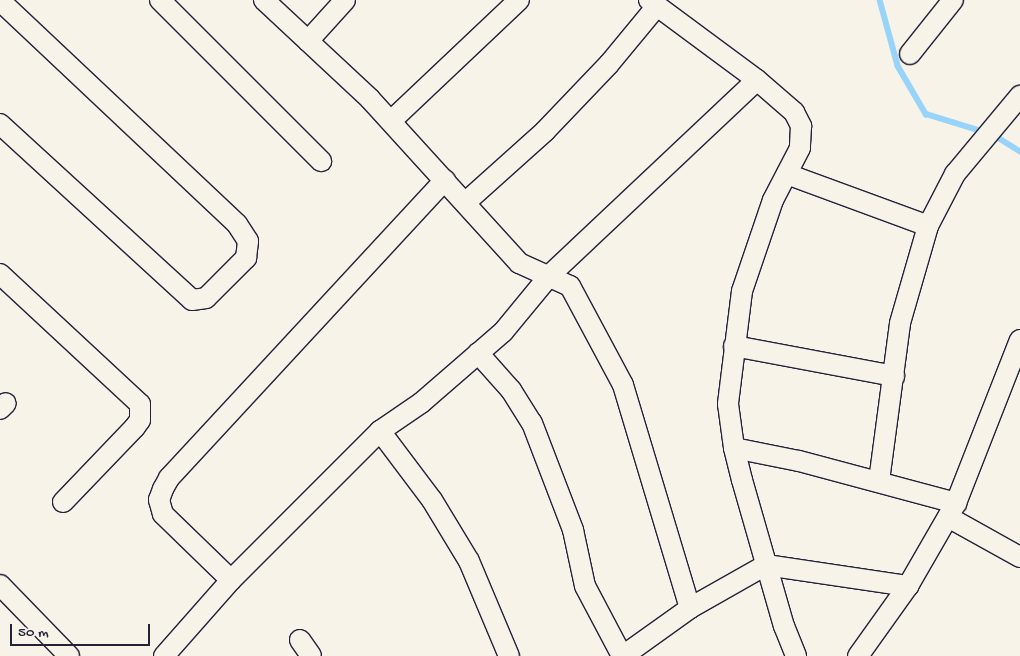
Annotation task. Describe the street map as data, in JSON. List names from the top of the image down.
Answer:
{
  "scale_bar": "50 m"
}
